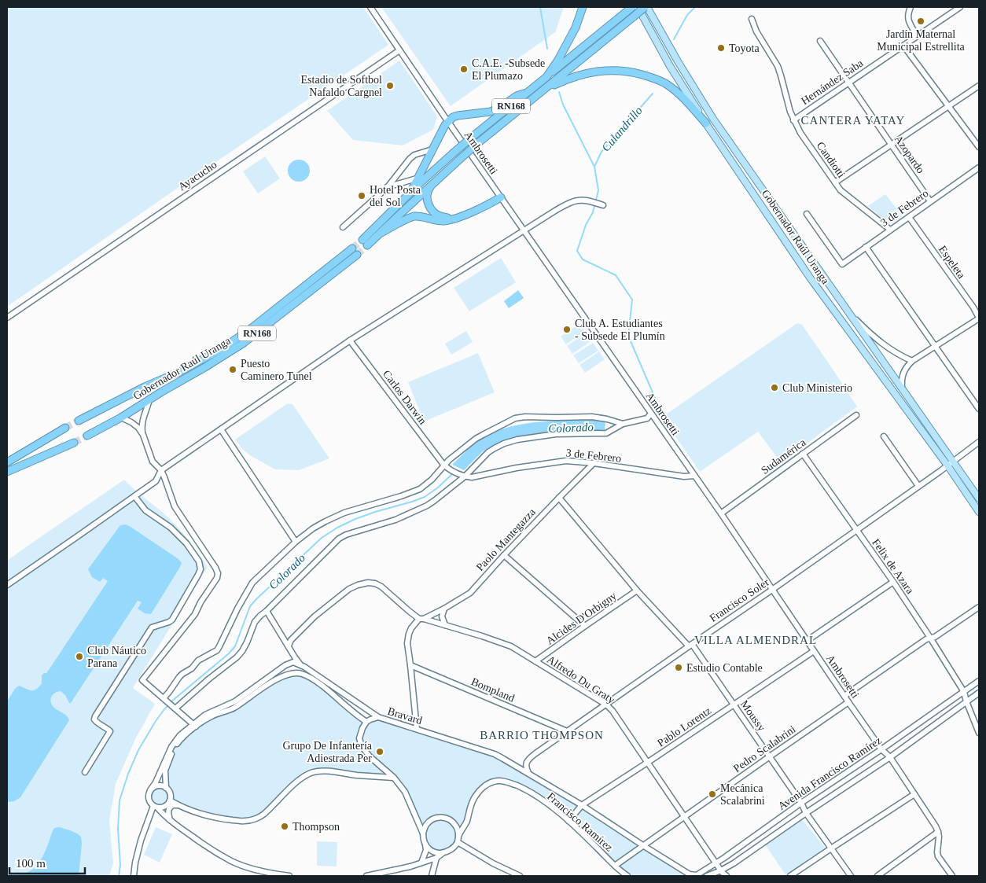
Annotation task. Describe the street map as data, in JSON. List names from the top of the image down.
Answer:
{
  "streets": {
    "highway": ["RN168", "Gobernador Raúl Uranga"],
    "street": [
      "Hernández Saba",
      "Ambrosetti",
      "Azopardo",
      "Candiotti",
      "Ayacucho",
      "3 de Febrero",
      "Espeleta",
      "Carlos Darwin",
      "Sudamérica",
      "Paolo Mantegazza",
      "Felix de Azara",
      "Francisco Soler",
      "Alcides D'Orbigny",
      "Alfredo Du Graty",
      "Bompland",
      "Bravard",
      "Moussy",
      "Pablo Lorentz",
      "Pedro Scalabrini",
      "Avenida Francisco Ramírez",
      "Francisco Ramírez"
    ]
  },
  "crossings": [
    ["Hernández Saba", "Azopardo"],
    ["Hernández Saba", "Candiotti"],
    ["Ambrosetti", "Ayacucho"],
    ["Ambrosetti", "3 de Febrero"],
    ["Ambrosetti", "Sudamérica"],
    ["Ambrosetti", "Francisco Soler"],
    ["Ambrosetti", "Pablo Lorentz"],
    ["Ambrosetti", "Pedro Scalabrini"],
    ["Ambrosetti", "Avenida Francisco Ramírez"],
    ["Azopardo", "3 de Febrero"],
    ["Candiotti", "3 de Febrero"],
    ["3 de Febrero", "Espeleta"],
    ["3 de Febrero", "Paolo Mantegazza"],
    ["Gobernador Raúl Uranga", "Francisco Soler"],
    ["Sudamérica", "Felix de Azara"],
    ["Paolo Mantegazza", "Alfredo Du Graty"],
    ["Paolo Mantegazza", "Moussy"],
    ["Felix de Azara", "Francisco Soler"],
    ["Felix de Azara", "Avenida Francisco Ramírez"],
    ["Francisco Soler", "Alfredo Du Graty"],
    ["Francisco Soler", "Bompland"],
    ["Francisco Soler", "Bravard"],
    ["Francisco Soler", "Moussy"],
    ["Alcides D'Orbigny", "Alfredo Du Graty"],
    ["Alcides D'Orbigny", "Moussy"],
    ["Alfredo Du Graty", "Pablo Lorentz"],
    ["Alfredo Du Graty", "Pedro Scalabrini"],
    ["Alfredo Du Graty", "Avenida Francisco Ramírez"],
    ["Bravard", "Pablo Lorentz"],
    ["Bravard", "Pedro Scalabrini"],
    ["Bravard", "Avenida Francisco Ramírez"],
    ["Moussy", "Pablo Lorentz"],
    ["Moussy", "Pedro Scalabrini"],
    ["Moussy", "Avenida Francisco Ramírez"],
    ["Pablo Lorentz", "Francisco Ramírez"],
    ["Pedro Scalabrini", "Francisco Ramírez"]
  ],
  "districts": ["CANTERA YATAY", "VILLA ALMENDRAL", "BARRIO THOMPSON"],
  "water": ["Culandrillo", "Colorado"],
  "places": [
    "Jardín Maternal Municipal Estrellita",
    "Toyota",
    "C.A.E. -Subsede El Plumazo",
    "Estadio de Softbol Nafaldo Cargnel",
    "Hotel Posta del Sol",
    "Club A. Estudiantes - Subsede El Plumín",
    "Puesto Caminero Tunel",
    "Club Ministerio",
    "Club Náutico Parana",
    "Estudio Contable",
    "Grupo De Infantería Adiestrada Per",
    "Mecánica Scalabrini",
    "Thompson"
  ],
  "scale_bar": "100 m"
}
